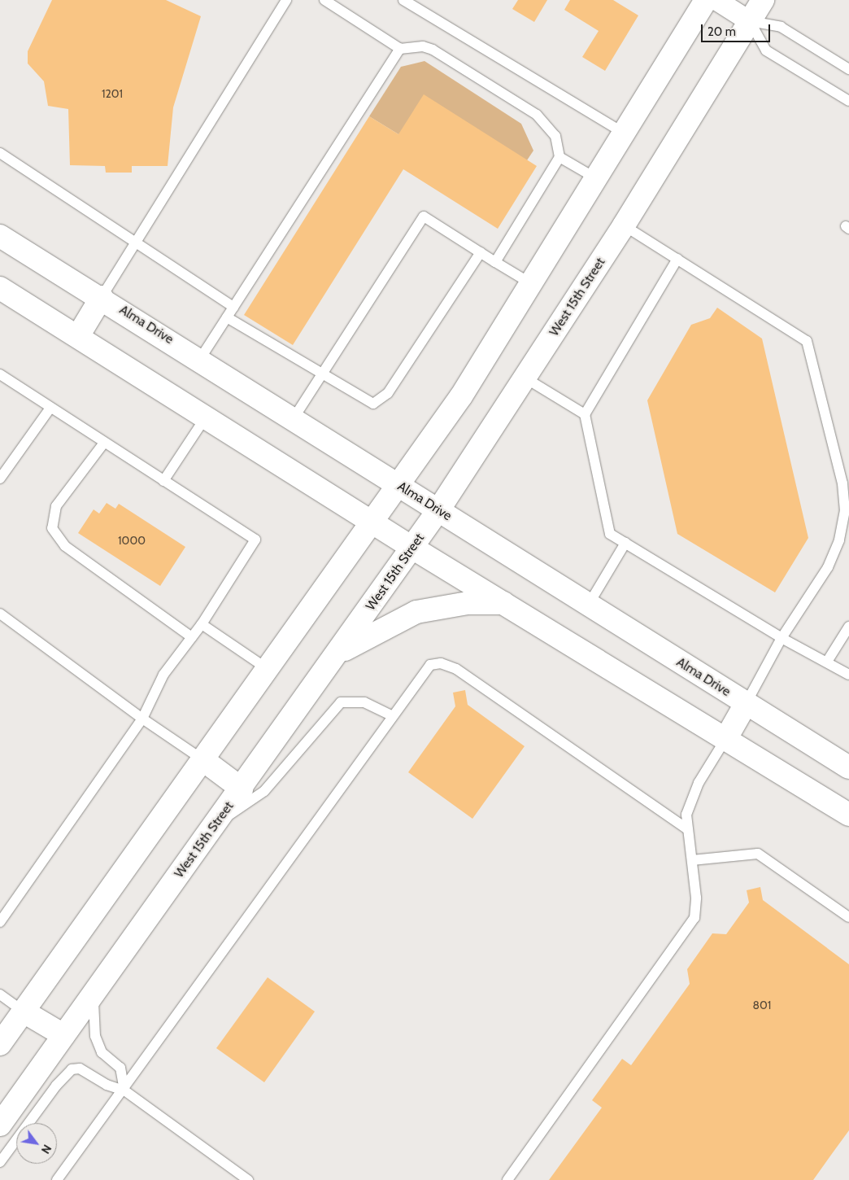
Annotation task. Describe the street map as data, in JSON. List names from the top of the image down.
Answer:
{
  "streets": {
    "main road": ["West 15th Street", "Alma Drive"]
  },
  "crossings": [
    ["West 15th Street", "Alma Drive"]
  ],
  "house_numbers": ["1201", "1000", "801"],
  "scale_bar": "20 m",
  "north": "bottom right"
}
